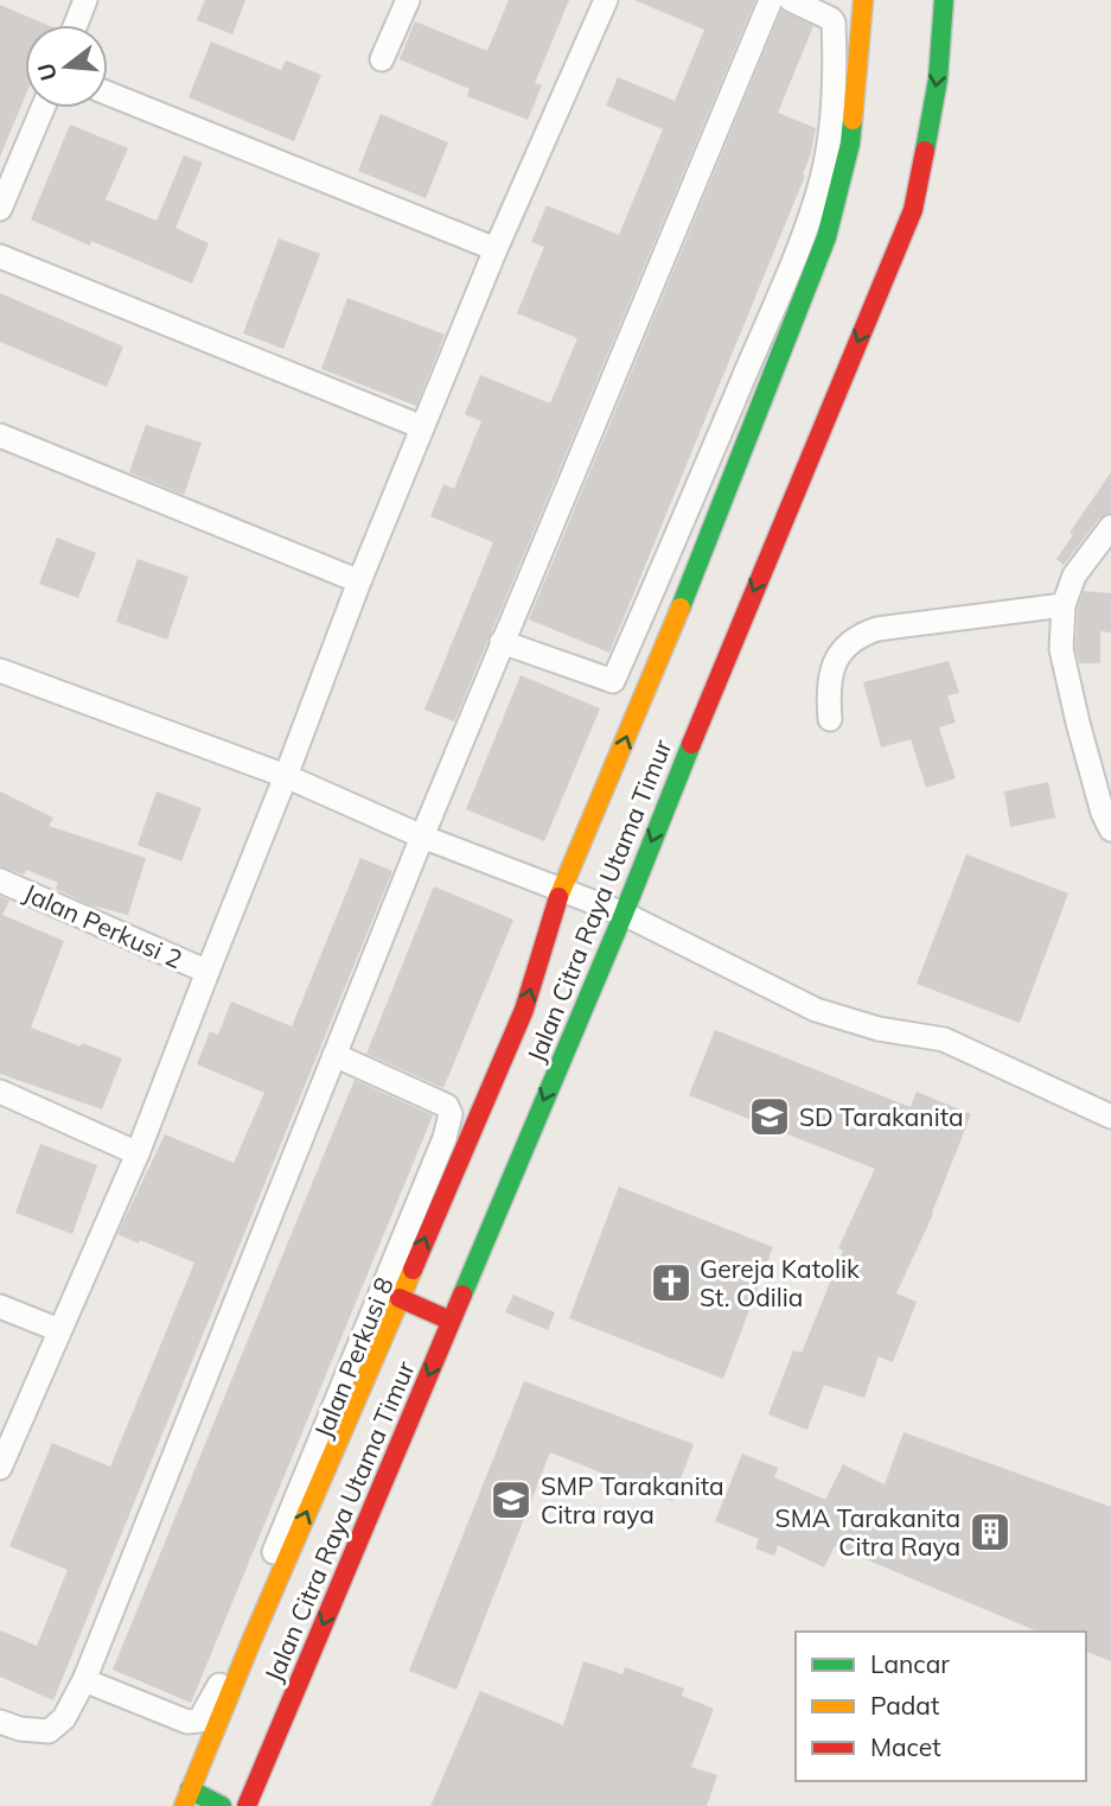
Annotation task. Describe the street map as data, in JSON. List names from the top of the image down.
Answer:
{
  "streets": {
    "main road": ["Jalan Citra Raya Utama Timur"],
    "street": ["Jalan Perkusi 2", "Jalan Perkusi 8"]
  },
  "places": {
    "school or university": ["SD Tarakanita", "SMP Tarakanita Citra raya"],
    "church": ["Gereja Katolik St. Odilia"],
    "building": ["SMA Tarakanita Citra Raya"]
  },
  "legend": ["Lancar", "Padat", "Macet"],
  "north": "left"
}
